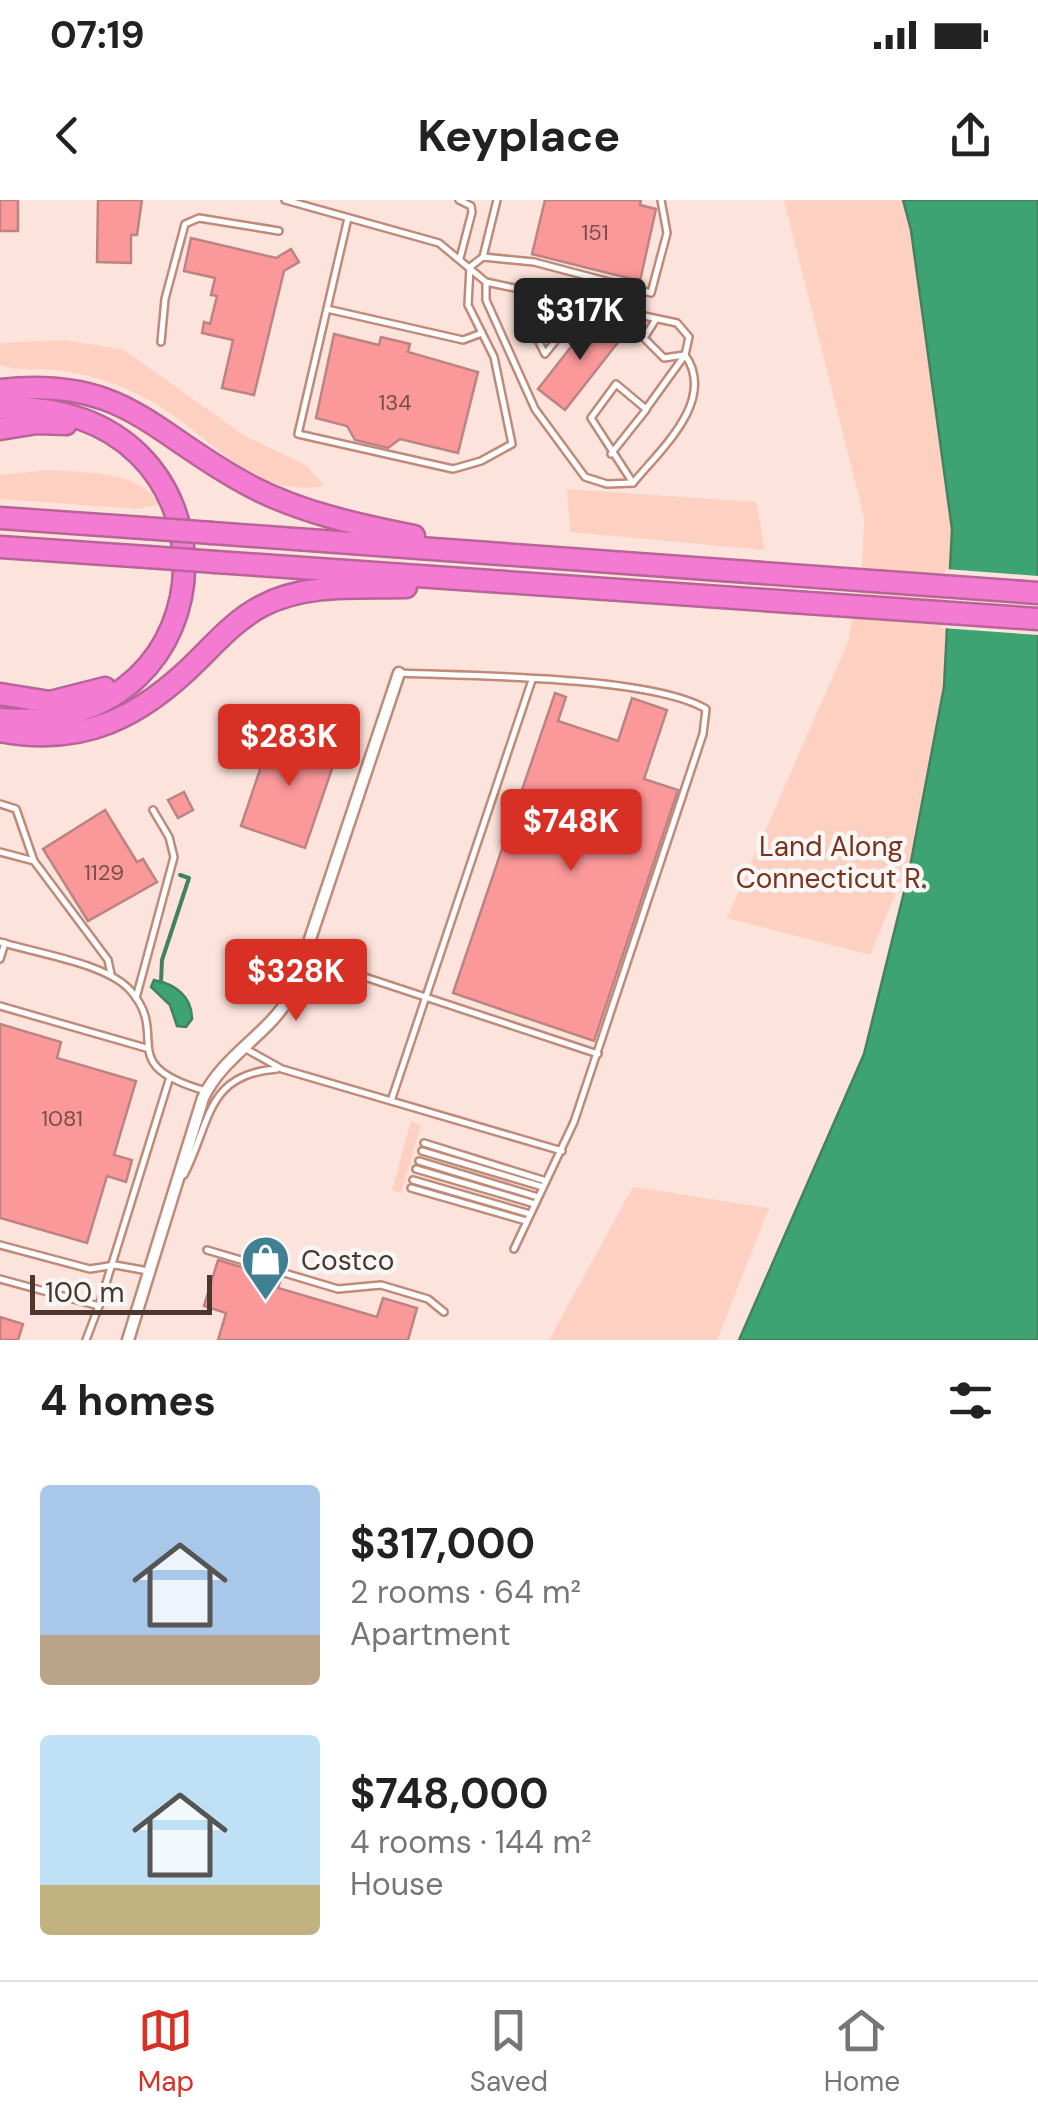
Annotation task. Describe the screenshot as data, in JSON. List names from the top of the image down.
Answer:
{
  "parks": ["Land Along Connecticut R."],
  "places": {
    "shop": ["Costco"]
  },
  "house_numbers": [
    "151",
    "134",
    "1129",
    "1081"
  ],
  "scale_bar": "100 m",
  "page": {
    "status": "07:19",
    "header": "Keyplace",
    "price": [
      "$317K",
      "$283K",
      "$748K",
      "$328K"
    ],
    "scale": "100 m",
    "heading": "4 homes",
    "list": [
      {
        "name": "$317,000",
        "note": "2 rooms · 64 m² · Apartment"
      },
      {
        "name": "$748,000",
        "note": "4 rooms · 144 m² · House"
      }
    ],
    "tabs": ["Map", "Saved", "Home"]
  }
}
